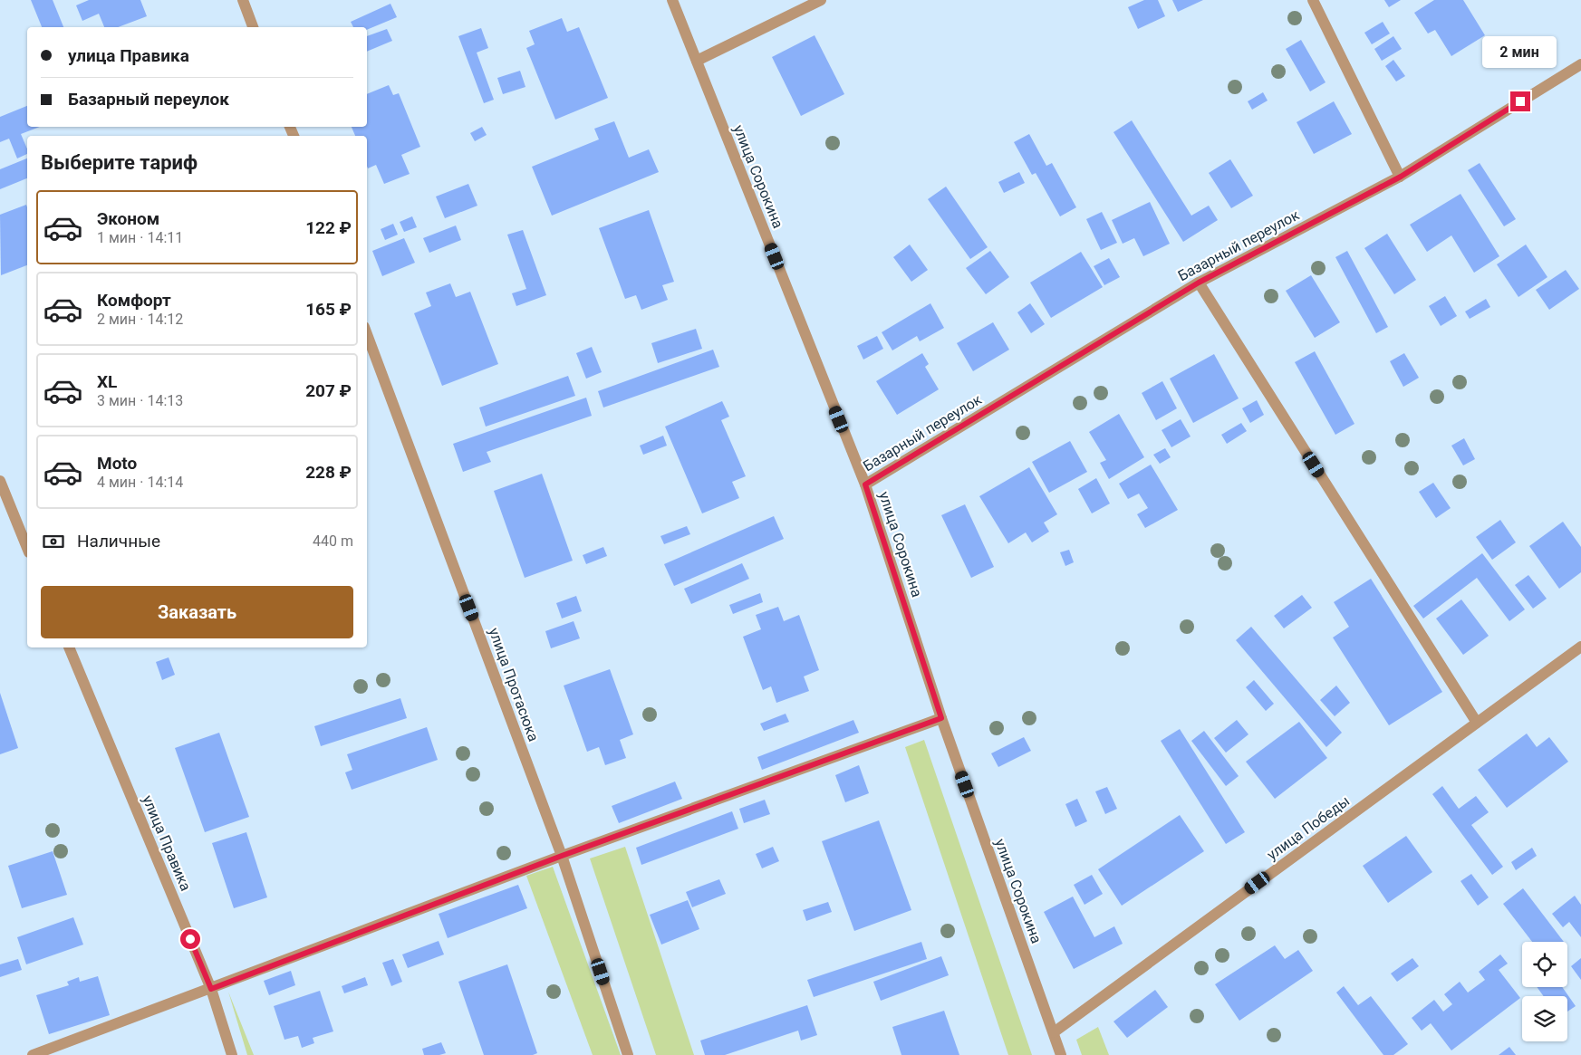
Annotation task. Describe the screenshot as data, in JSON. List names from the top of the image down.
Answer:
{
  "streets": {
    "street": [
      "улица Сорокина",
      "Базарный переулок",
      "улица Протасюка",
      "улица Победы",
      "улица Правика"
    ]
  },
  "crossings": [
    ["улица Сорокина", "Базарный переулок"],
    ["улица Сорокина", "улица Победы"]
  ],
  "page": {
    "banner": ["улица Правика", "Базарный переулок"],
    "bubble": "2 мин",
    "heading": "Выберите тариф",
    "list": [
      {
        "name": "Эконом",
        "note": "1 мин · 14:11",
        "value": "122 ₽"
      },
      {
        "name": "Комфорт",
        "note": "2 мин · 14:12",
        "value": "165 ₽"
      },
      {
        "name": "XL",
        "note": "3 мин · 14:13",
        "value": "207 ₽"
      },
      {
        "name": "Moto",
        "note": "4 мин · 14:14",
        "value": "228 ₽"
      }
    ],
    "pay": ["Наличные", "440 m"],
    "buttons": "Заказать"
  }
}
